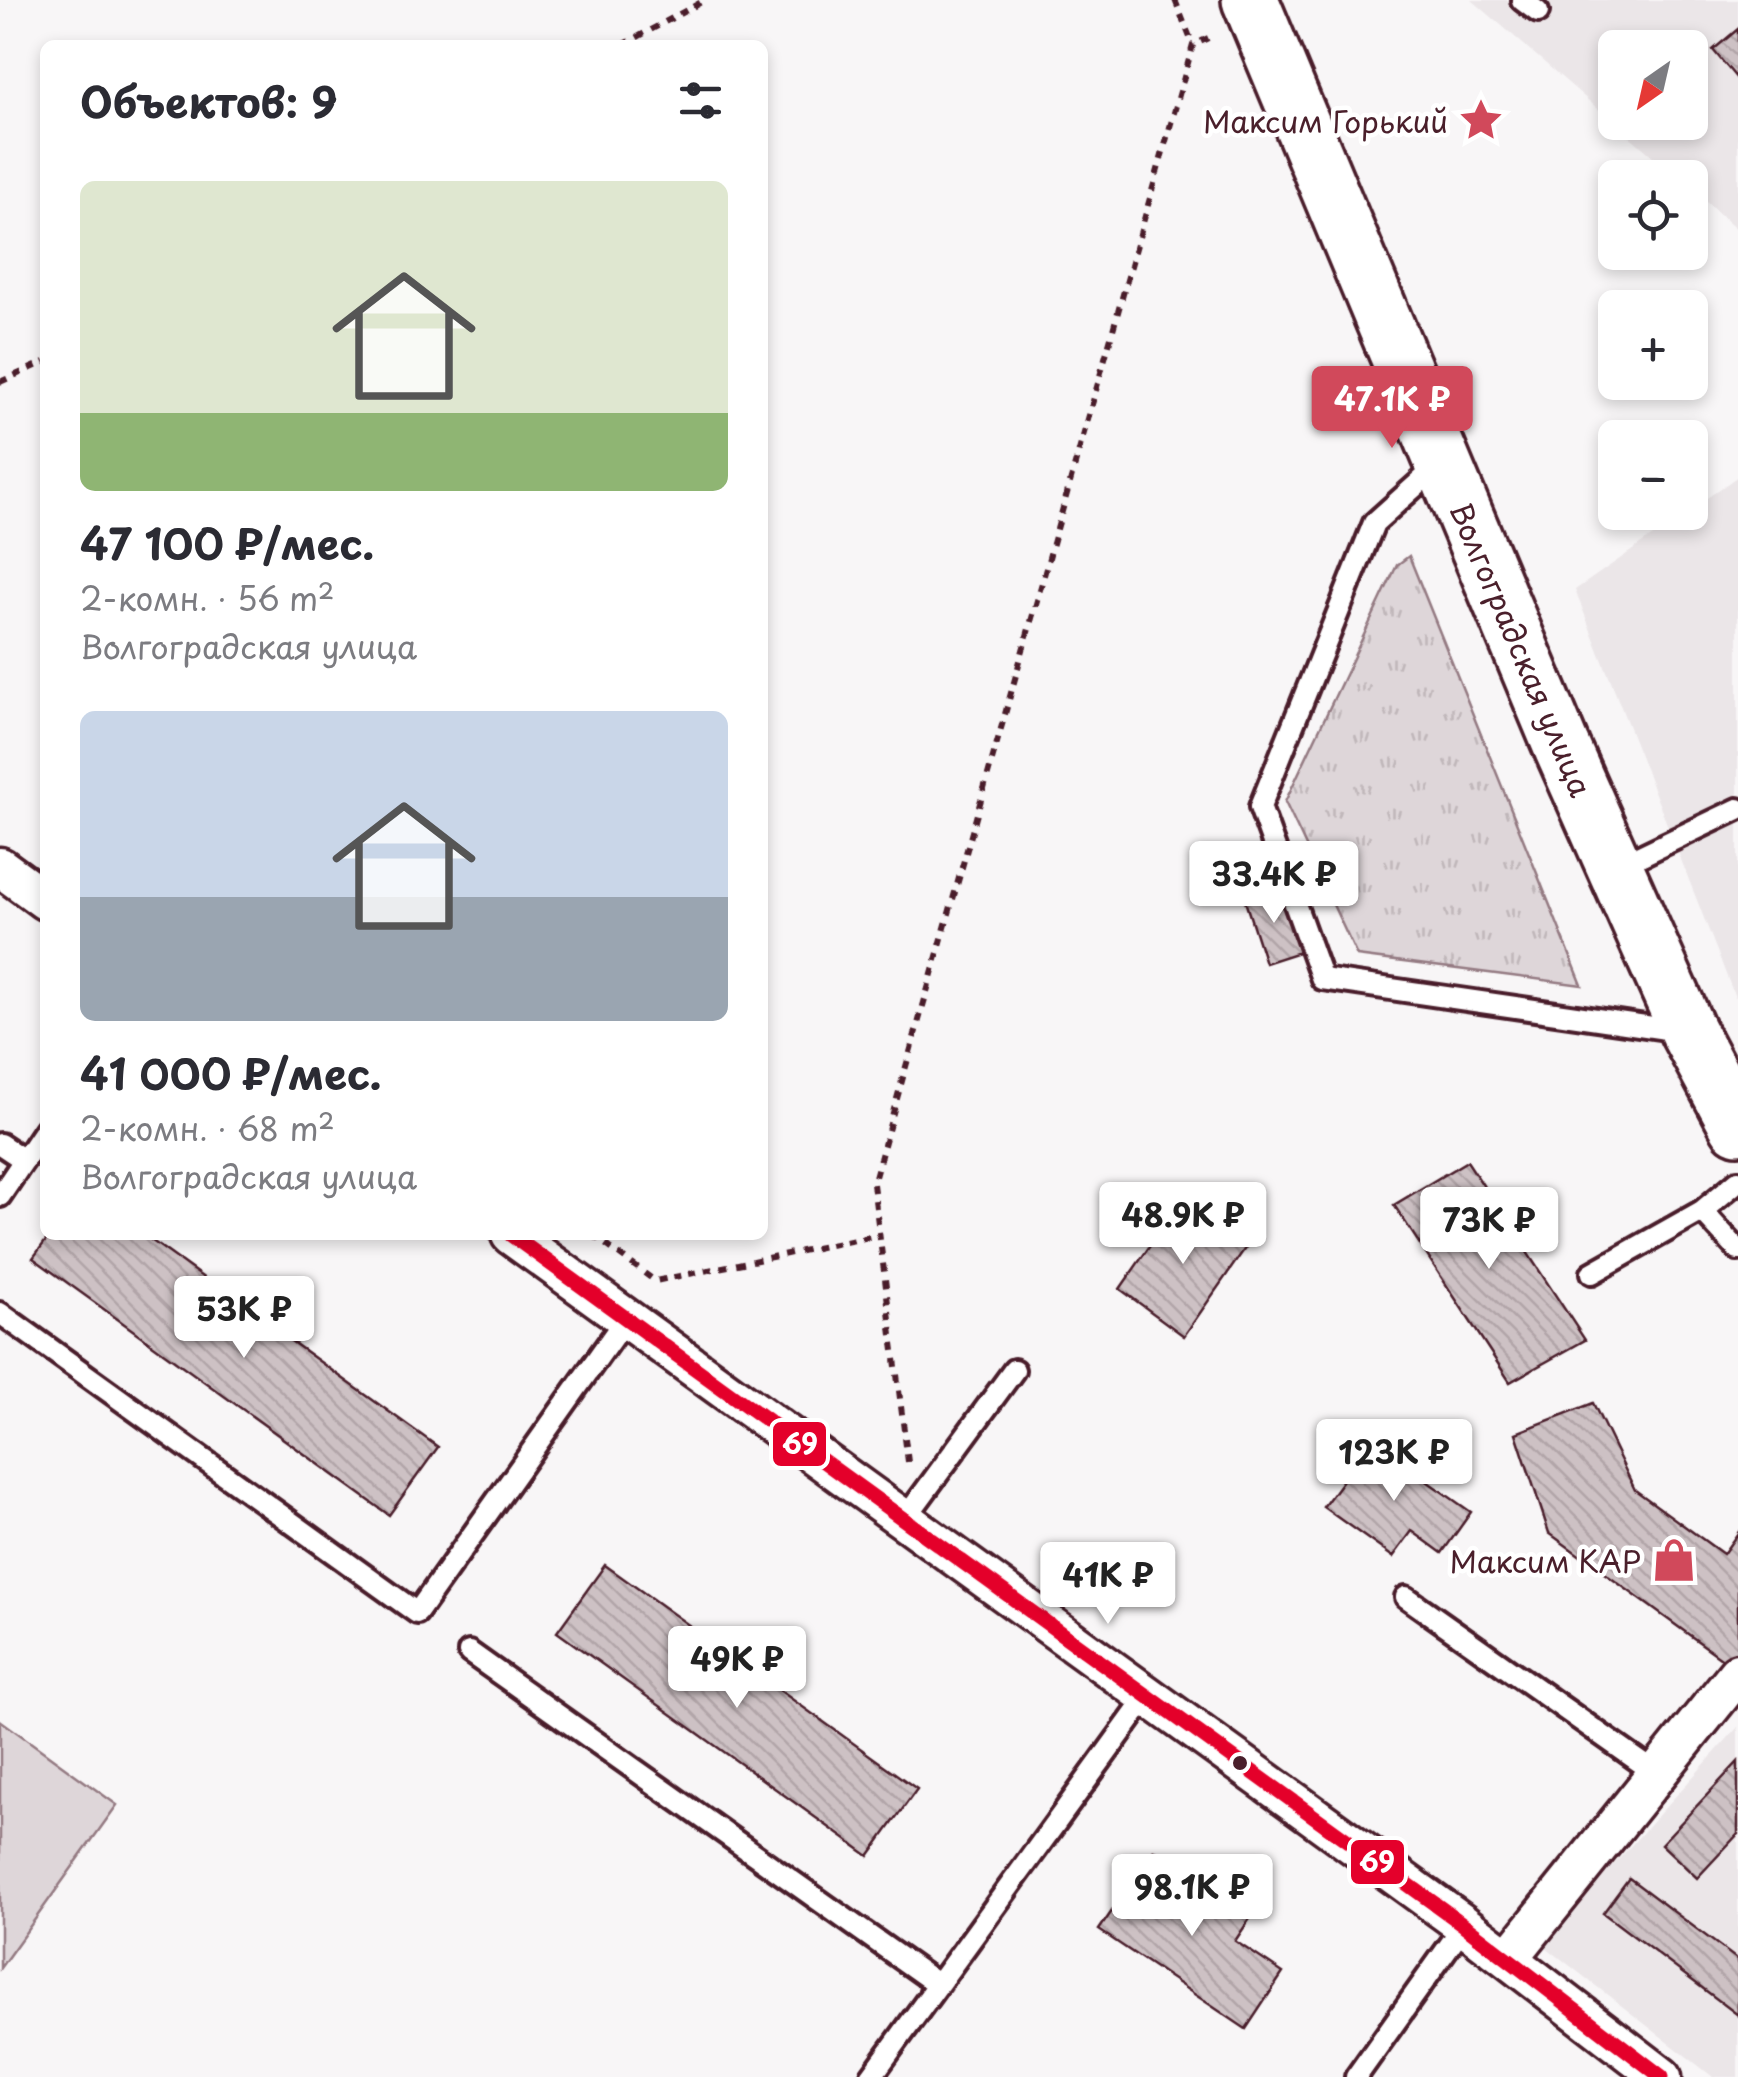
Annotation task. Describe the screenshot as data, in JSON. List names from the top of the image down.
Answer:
{
  "streets": {
    "main road": ["Волгоградская улица"]
  },
  "places": {
    "place": ["Максим Горький"],
    "shop": ["Максим КАР"]
  },
  "lines": ["transit line 69"],
  "north": "bottom left",
  "page": {
    "map_buttons": ["+", "−"],
    "heading": "Объектов: 9",
    "list": [
      {
        "name": "47 100 ₽/мес.",
        "note": "2-комн. · 56 m² · Волгоградская улица"
      },
      {
        "name": "41 000 ₽/мес.",
        "note": "2-комн. · 68 m² · Волгоградская улица"
      }
    ],
    "price": [
      "47.1K ₽",
      "33.4K ₽",
      "48.9K ₽",
      "73K ₽",
      "53K ₽",
      "123K ₽",
      "41K ₽",
      "49K ₽",
      "98.1K ₽"
    ]
  }
}
